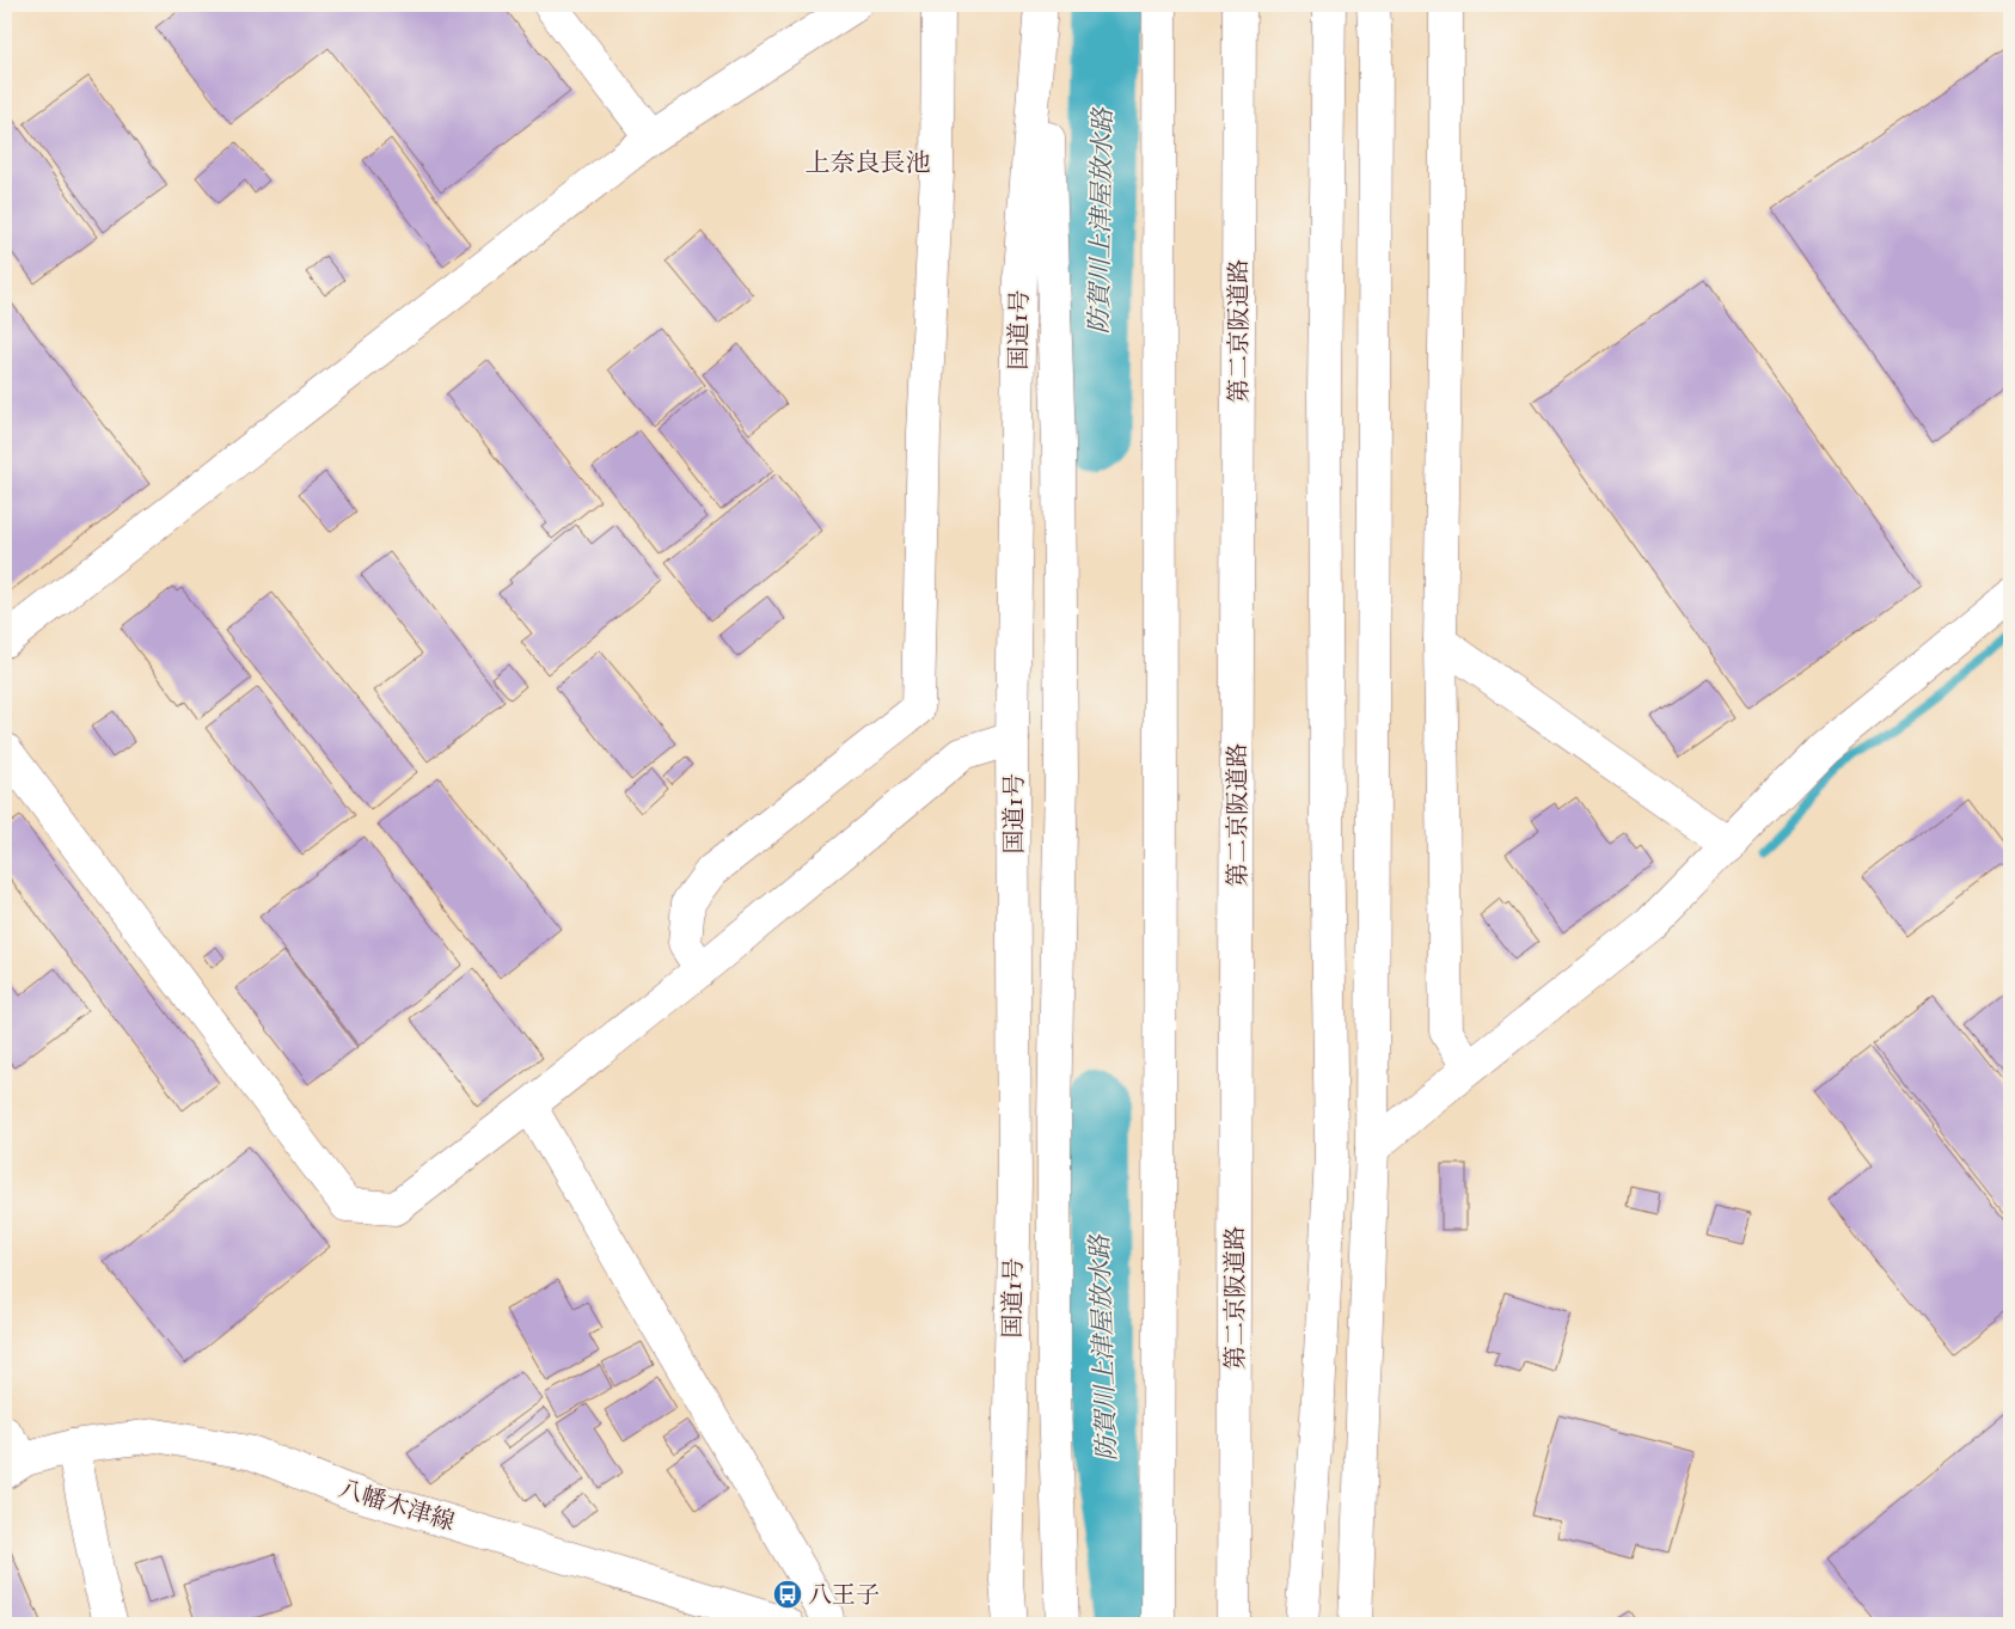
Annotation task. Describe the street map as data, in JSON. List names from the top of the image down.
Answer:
{
  "streets": {
    "main road": ["国道1号", "第二京阪道路", "八幡木津線"]
  },
  "districts": ["上奈良長池"],
  "water": ["防賀川上津屋放水路"],
  "places": {
    "bus stop": ["八王子"]
  }
}
